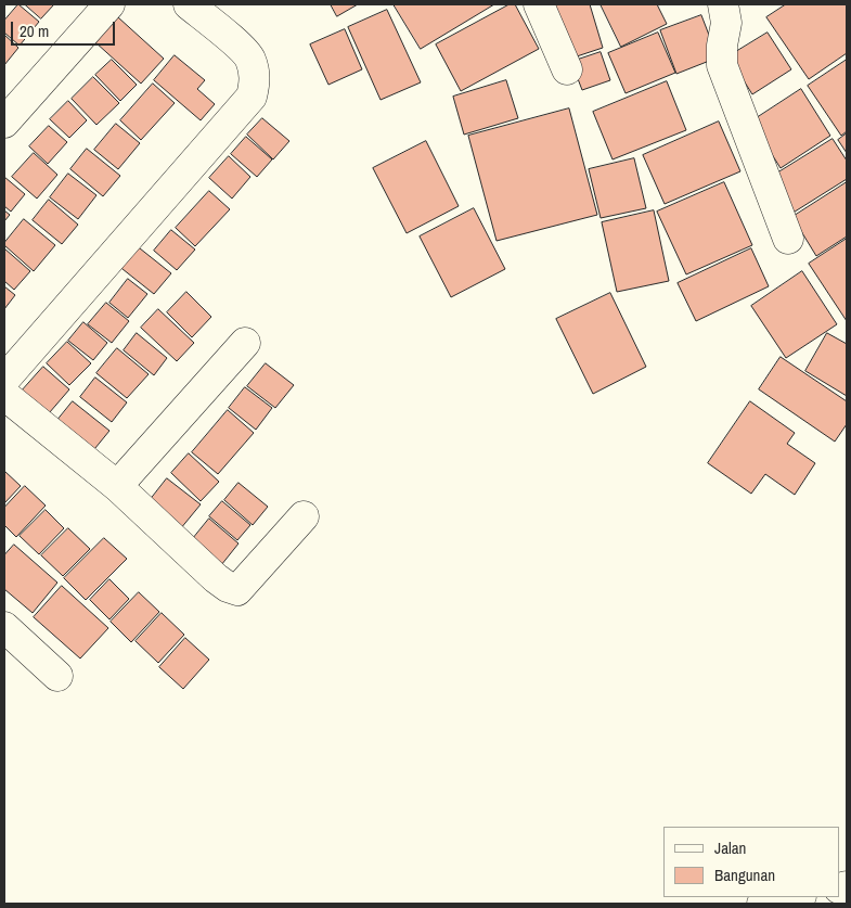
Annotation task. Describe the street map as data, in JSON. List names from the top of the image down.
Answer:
{
  "legend": ["Jalan", "Bangunan"],
  "scale_bar": "20 m"
}
